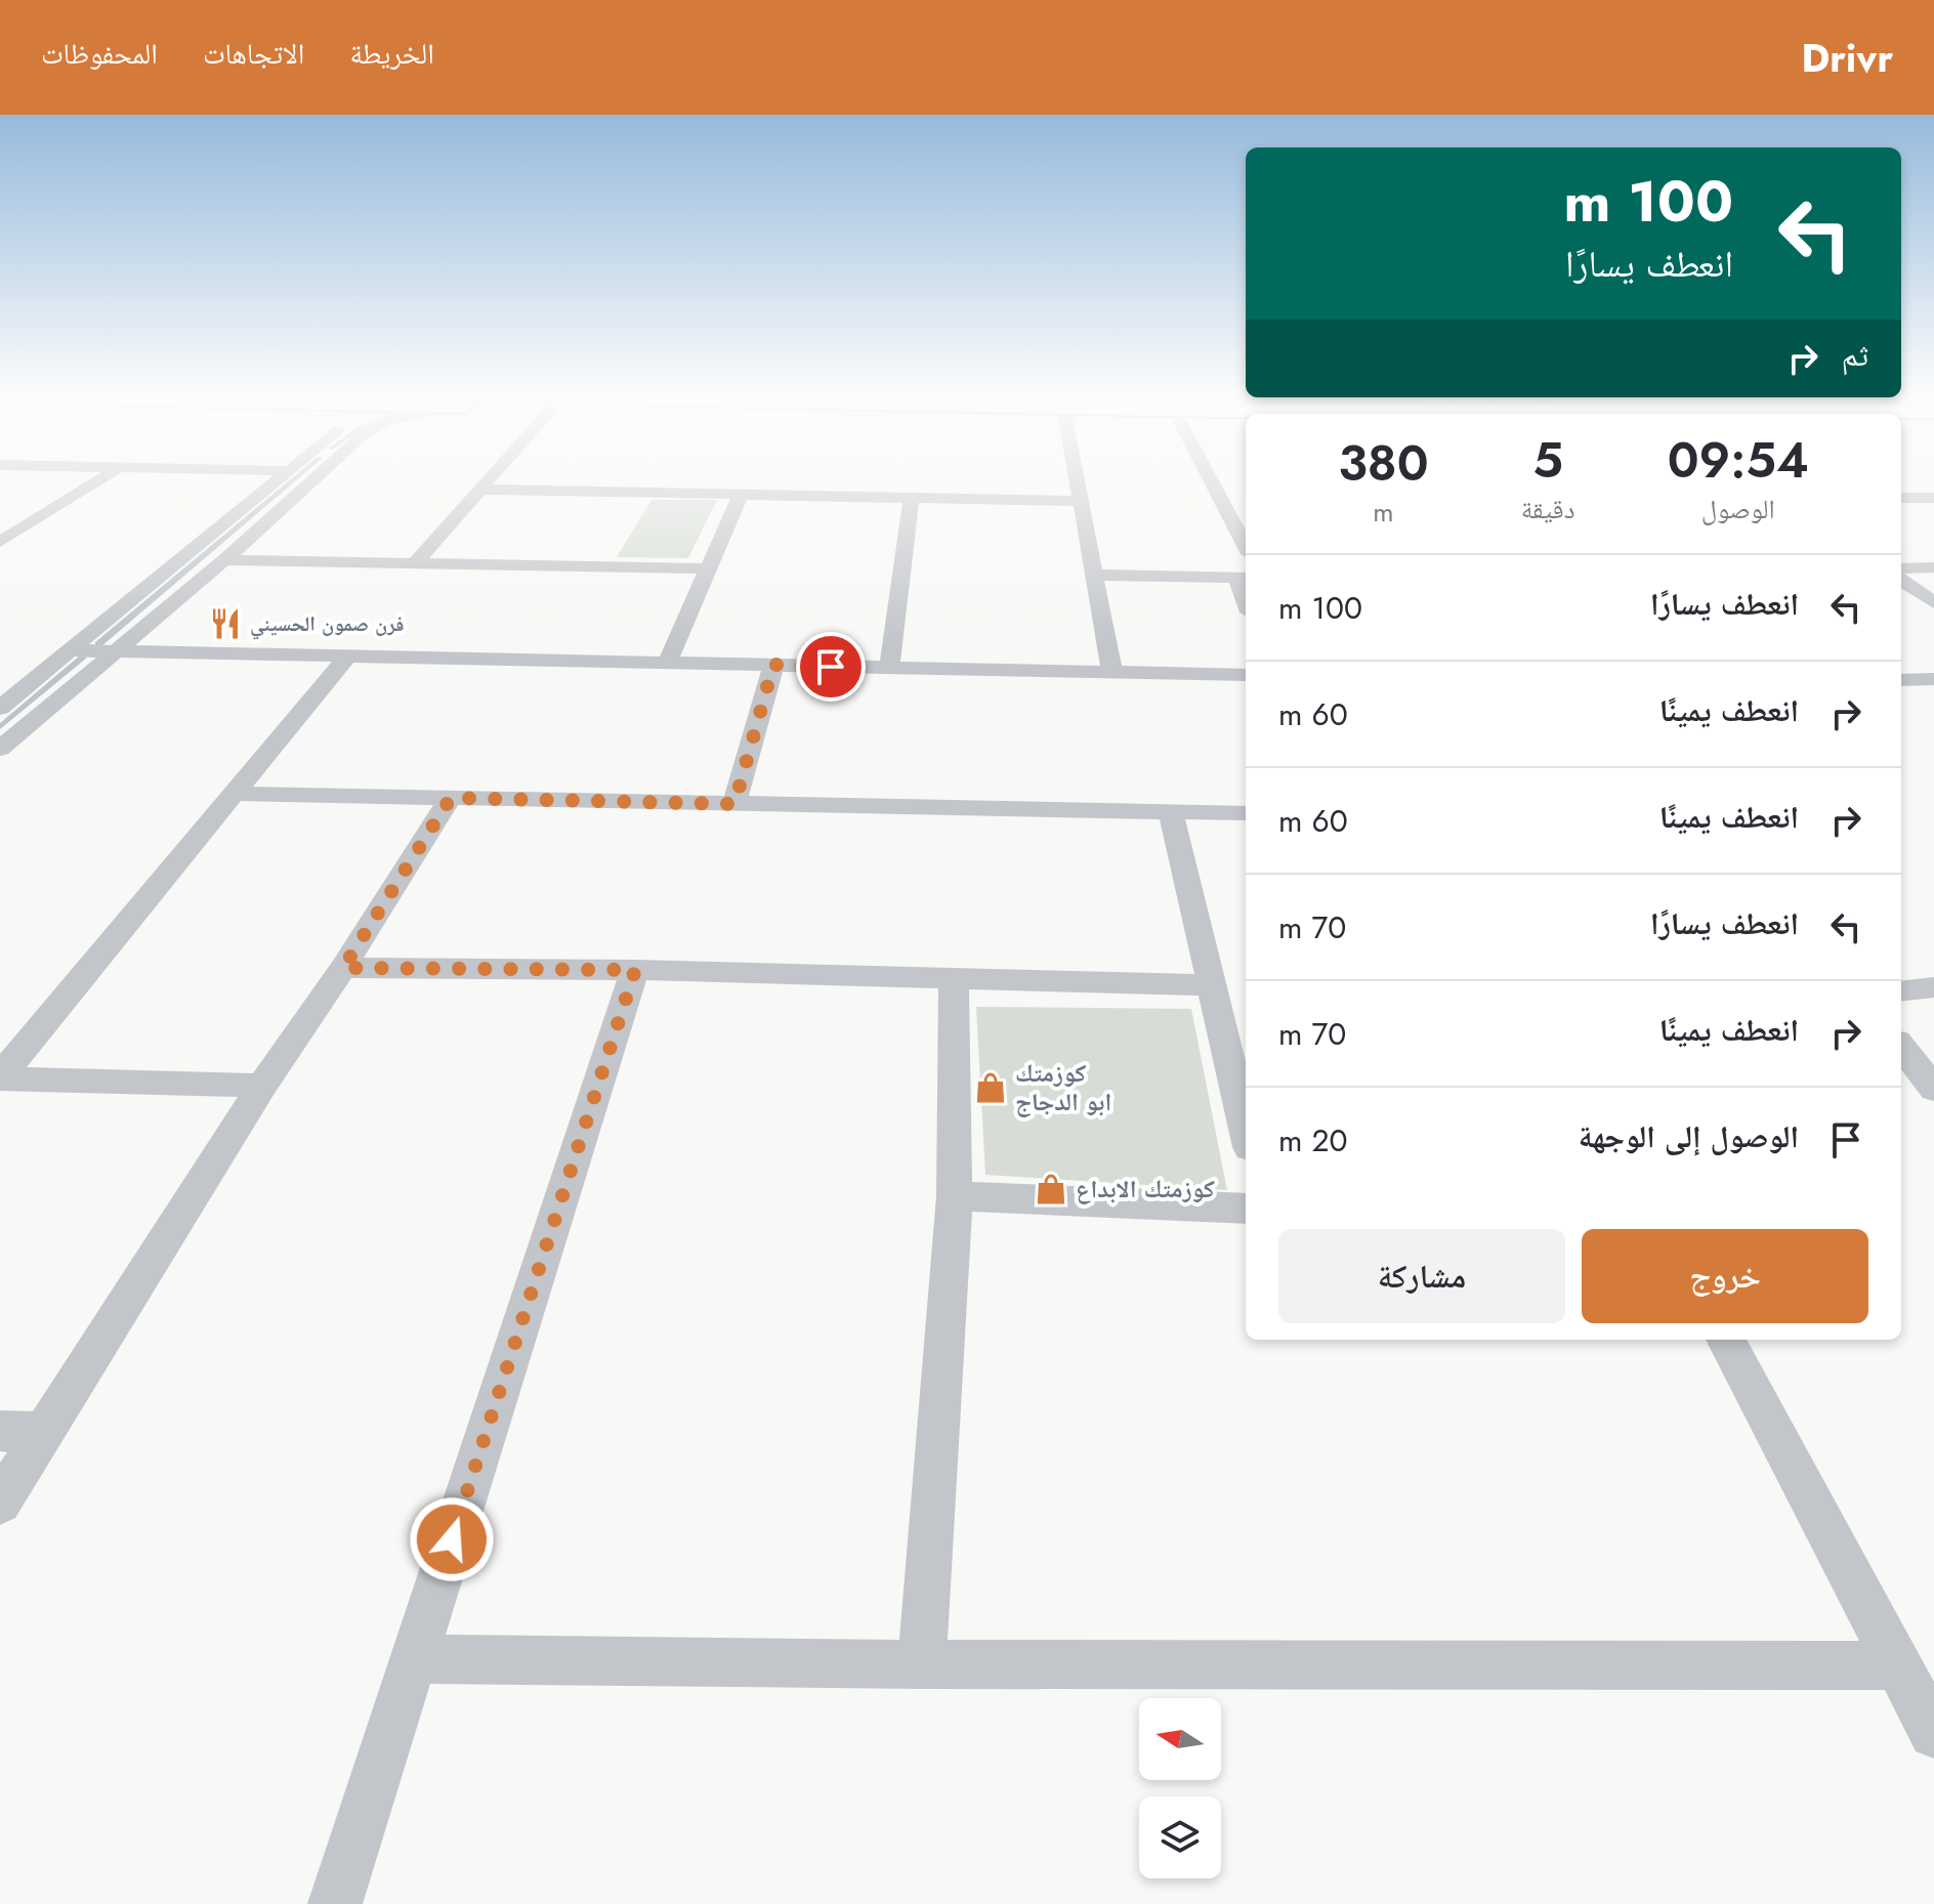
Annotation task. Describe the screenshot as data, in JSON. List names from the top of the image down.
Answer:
{
  "places": {
    "restaurant": ["فرن صمون الحسيني"],
    "shop": ["كوزمتك ابو الدجاج", "كوزمتك الابداع"]
  },
  "north": "left",
  "page": {
    "header": "Drivr",
    "nav": ["الخريطة", "الاتجاهات", "المحفوظات"],
    "turn": ["100 m", "انعطف يسارًا"],
    "then": "ثم",
    "eta": [
      "09:54",
      "الوصول",
      "5",
      "دقيقة",
      "380",
      "m"
    ],
    "list": [
      {
        "name": "انعطف يسارًا",
        "value": "100 m"
      },
      {
        "name": "انعطف يمينًا",
        "value": "60 m"
      },
      {
        "name": "انعطف يمينًا",
        "value": "60 m"
      },
      {
        "name": "انعطف يسارًا",
        "value": "70 m"
      },
      {
        "name": "انعطف يمينًا",
        "value": "70 m"
      },
      {
        "name": "الوصول إلى الوجهة",
        "value": "20 m"
      }
    ],
    "buttons": ["خروج", "مشاركة"]
  }
}
